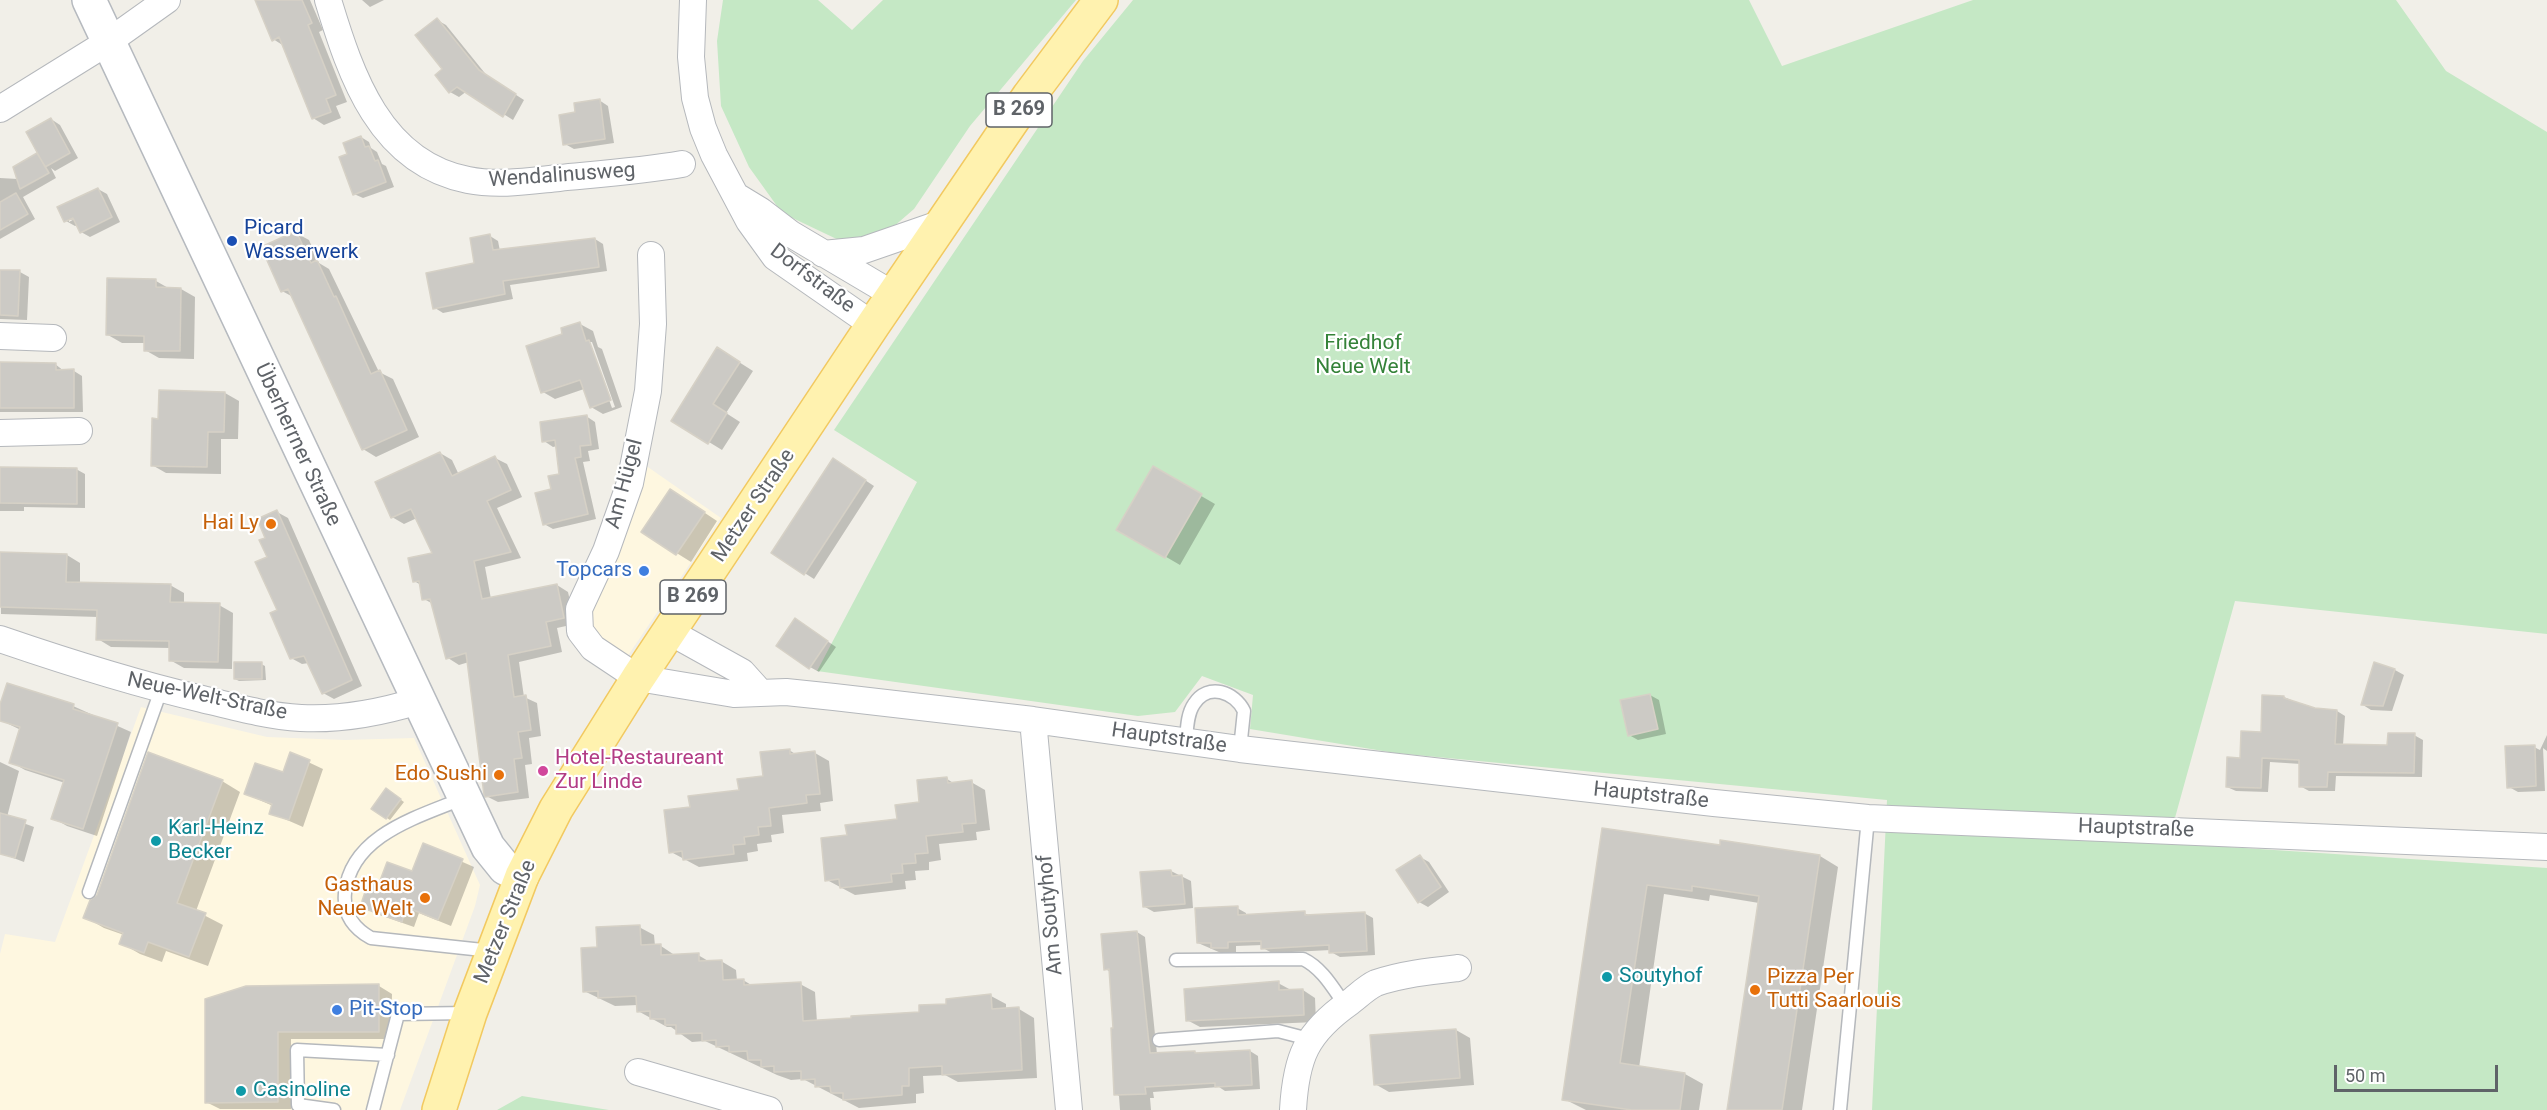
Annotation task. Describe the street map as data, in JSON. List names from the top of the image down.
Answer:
{
  "streets": {
    "main road": ["B 269", "Überherrner Straße", "Metzer Straße"],
    "street": [
      "Wendalinusweg",
      "Dorfstraße",
      "Am Hügel",
      "Neue-Welt-Straße",
      "Hauptstraße",
      "Am Soutyhof"
    ]
  },
  "crossings": [
    ["Dorfstraße", "Metzer Straße"],
    ["Überherrner Straße", "Metzer Straße"],
    ["Überherrner Straße", "Neue-Welt-Straße"],
    ["Am Hügel", "Metzer Straße"],
    ["Am Hügel", "Hauptstraße"],
    ["Metzer Straße", "Hauptstraße"],
    ["Hauptstraße", "Am Soutyhof"]
  ],
  "parks": ["Friedhof Neue Welt"],
  "places": [
    "Picard Wasserwerk",
    "Hai Ly",
    "Topcars",
    "Hotel-Restaureant Zur Linde",
    "Edo Sushi",
    "Karl-Heinz Becker",
    "Gasthaus Neue Welt",
    "Soutyhof",
    "Pizza Per Tutti Saarlouis",
    "Pit-Stop",
    "Casinoline"
  ],
  "scale_bar": "50 m"
}
